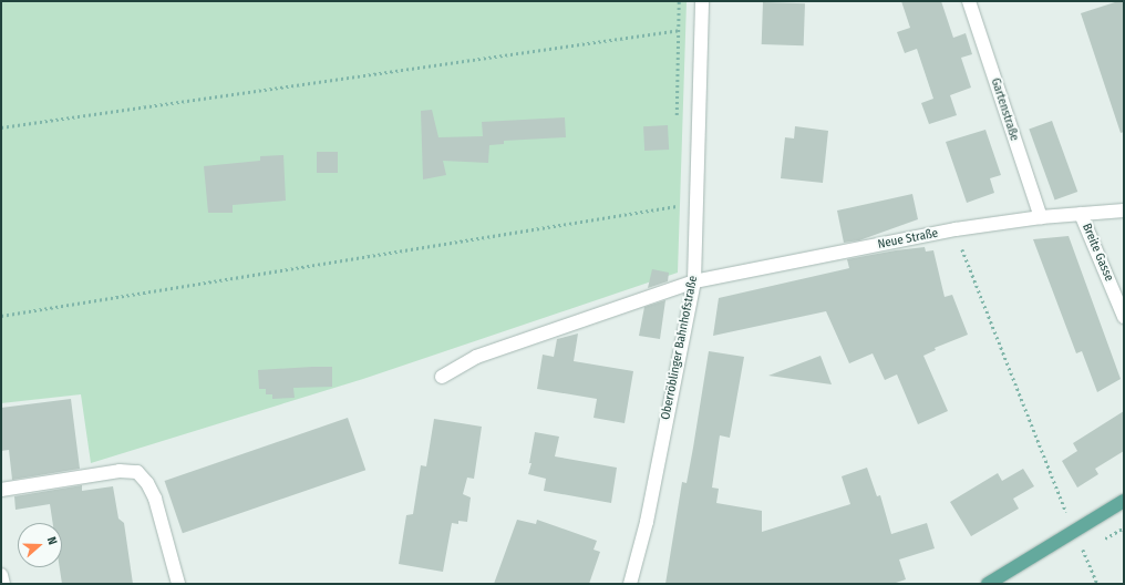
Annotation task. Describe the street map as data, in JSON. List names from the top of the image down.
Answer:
{
  "streets": {
    "street": [
      "Gartenstraße",
      "Neue Straße",
      "Breite Gasse",
      "Oberröblinger Bahnhofstraße"
    ]
  },
  "crossings": [
    ["Gartenstraße", "Neue Straße"],
    ["Neue Straße", "Breite Gasse"],
    ["Neue Straße", "Oberröblinger Bahnhofstraße"]
  ],
  "north": "right"
}
